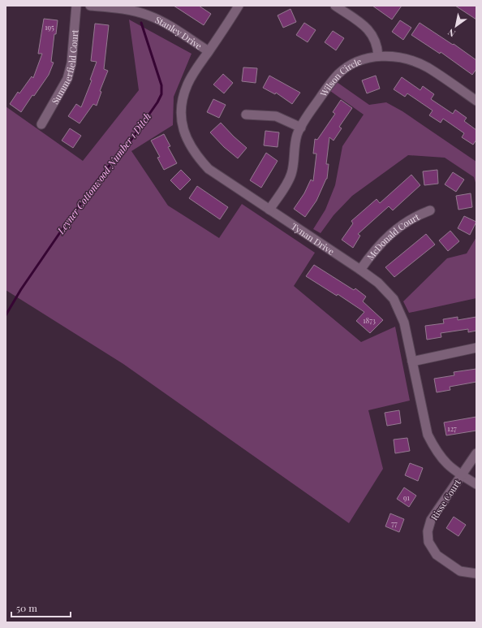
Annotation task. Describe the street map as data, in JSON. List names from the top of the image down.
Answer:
{
  "streets": {
    "street": [
      "Stanley Drive",
      "Summerfield Court",
      "Wilson Circle",
      "Tynan Drive",
      "McDonald Court",
      "Risse Court"
    ]
  },
  "crossings": [
    ["Stanley Drive", "Tynan Drive"],
    ["Wilson Circle", "Tynan Drive"],
    ["Tynan Drive", "McDonald Court"],
    ["Tynan Drive", "Risse Court"]
  ],
  "water": ["Leyner Cottonwood Number 1 Ditch"],
  "house_numbers": [
    "195",
    "1873",
    "127",
    "91",
    "77"
  ],
  "scale_bar": "50 m",
  "north": "bottom left"
}
